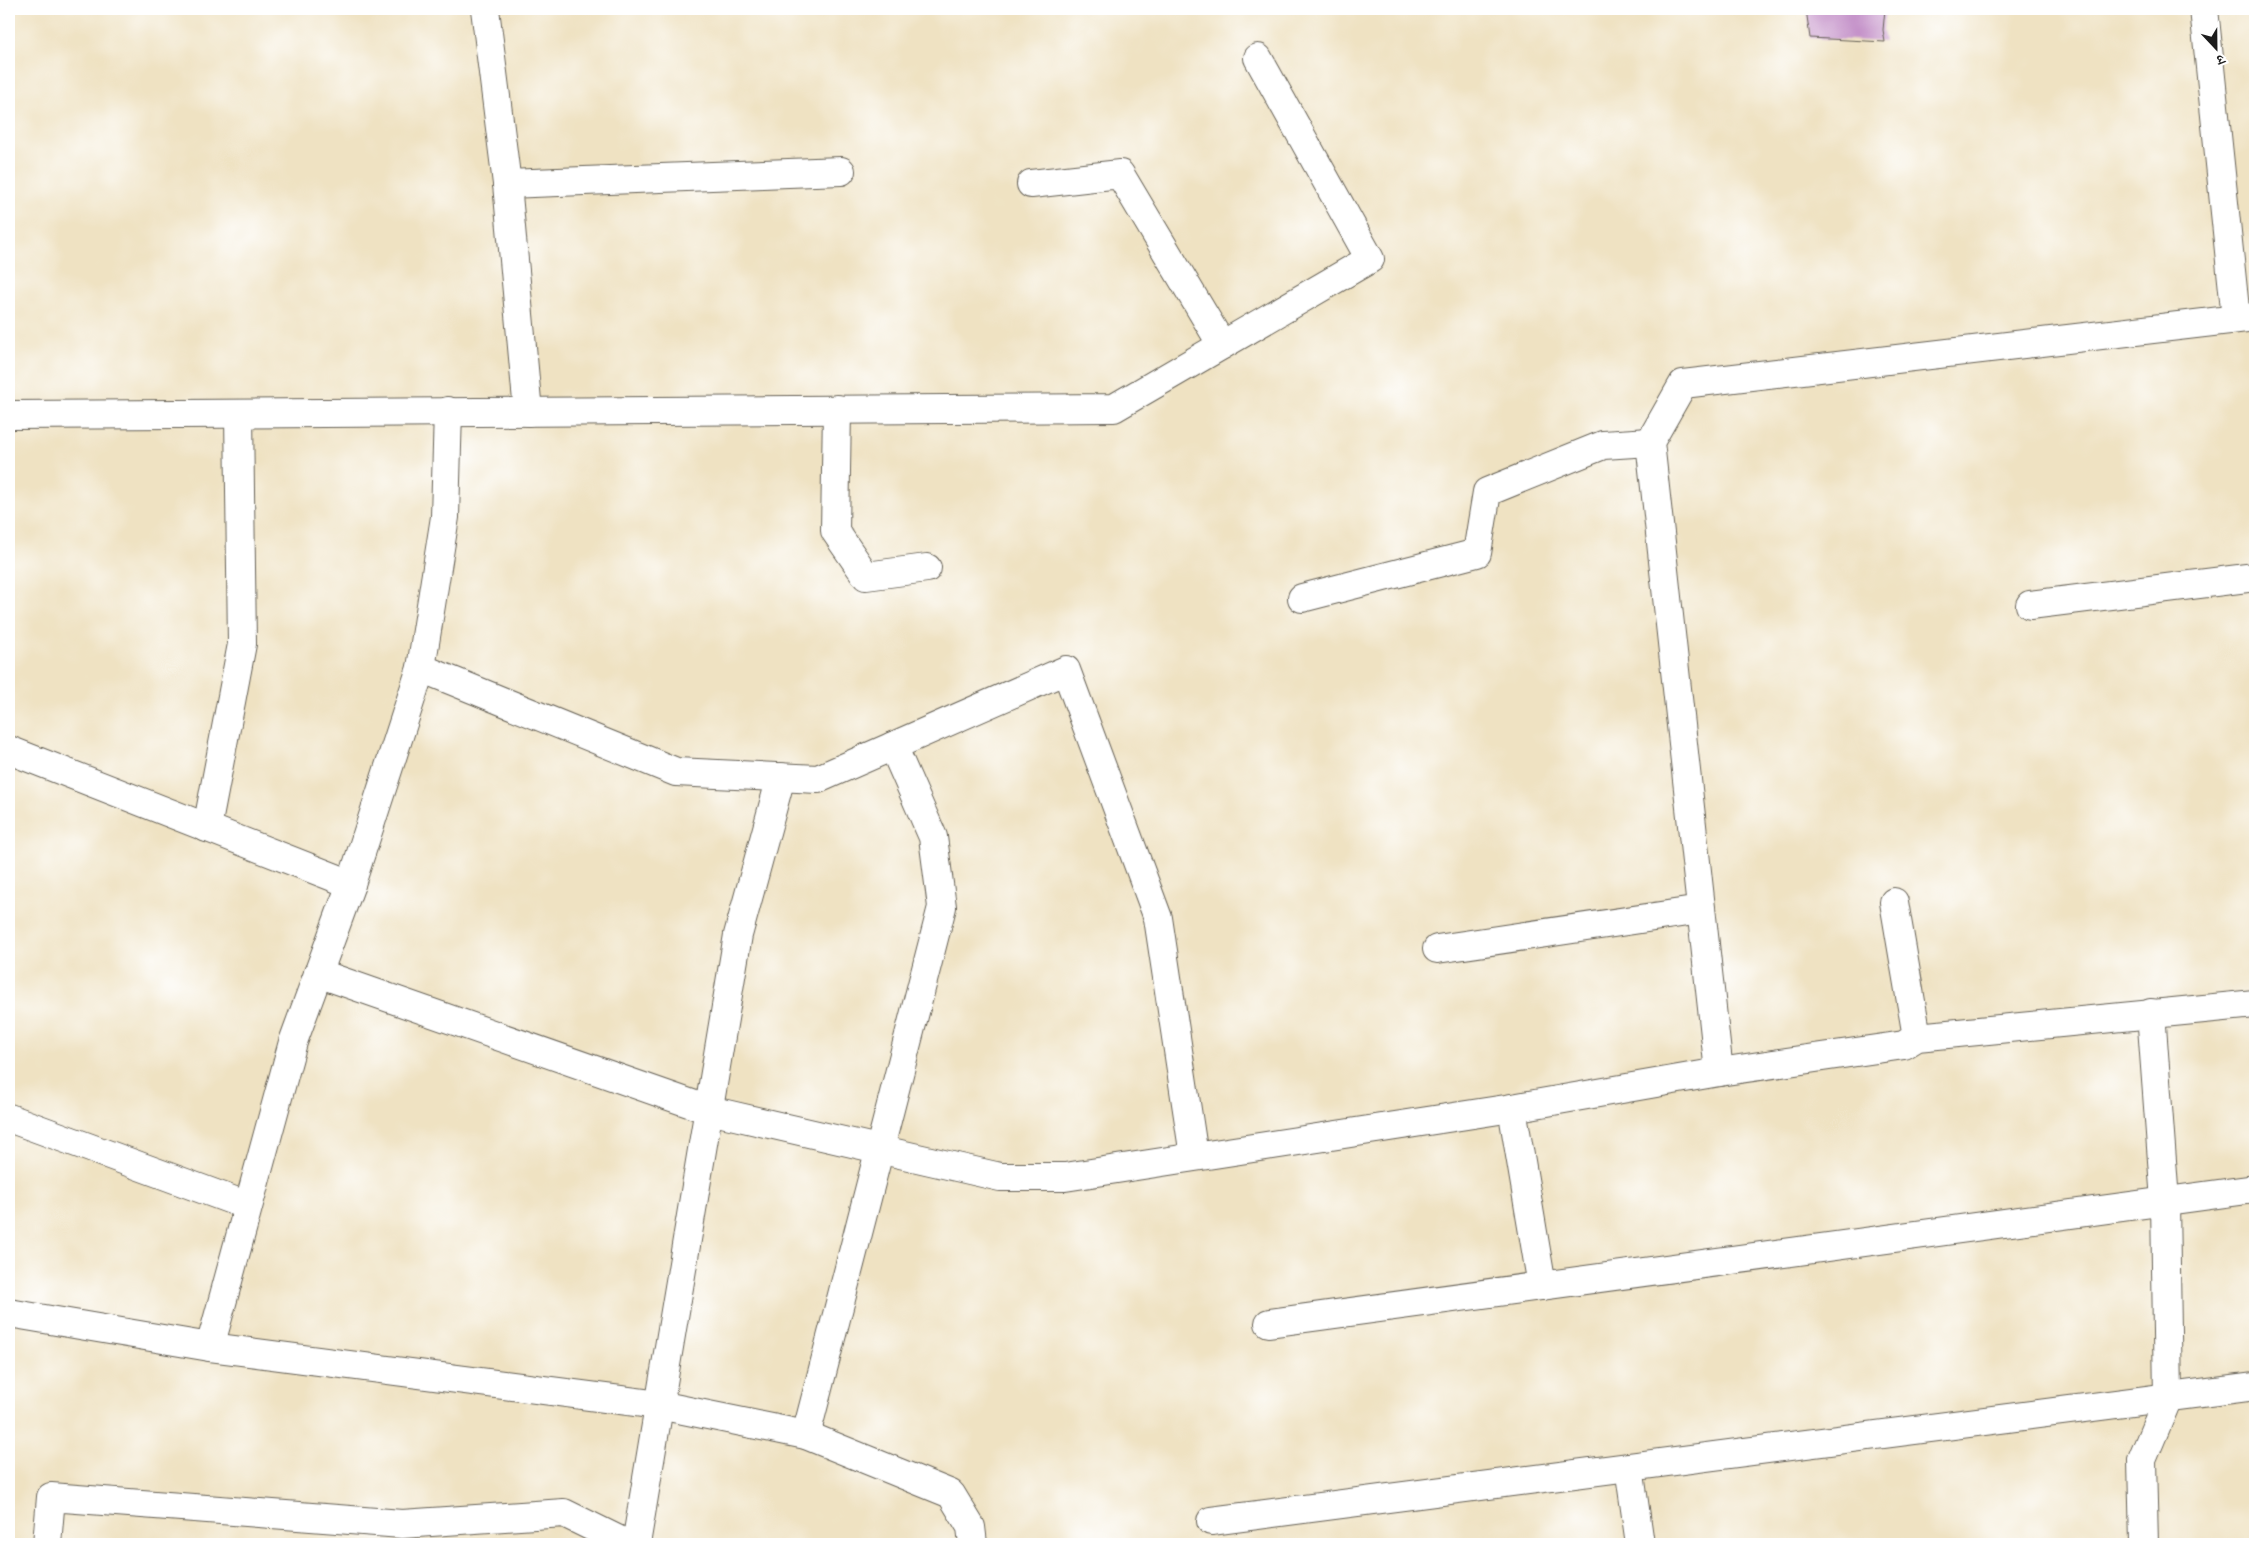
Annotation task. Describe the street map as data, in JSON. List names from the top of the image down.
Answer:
{
  "north": "bottom"
}
